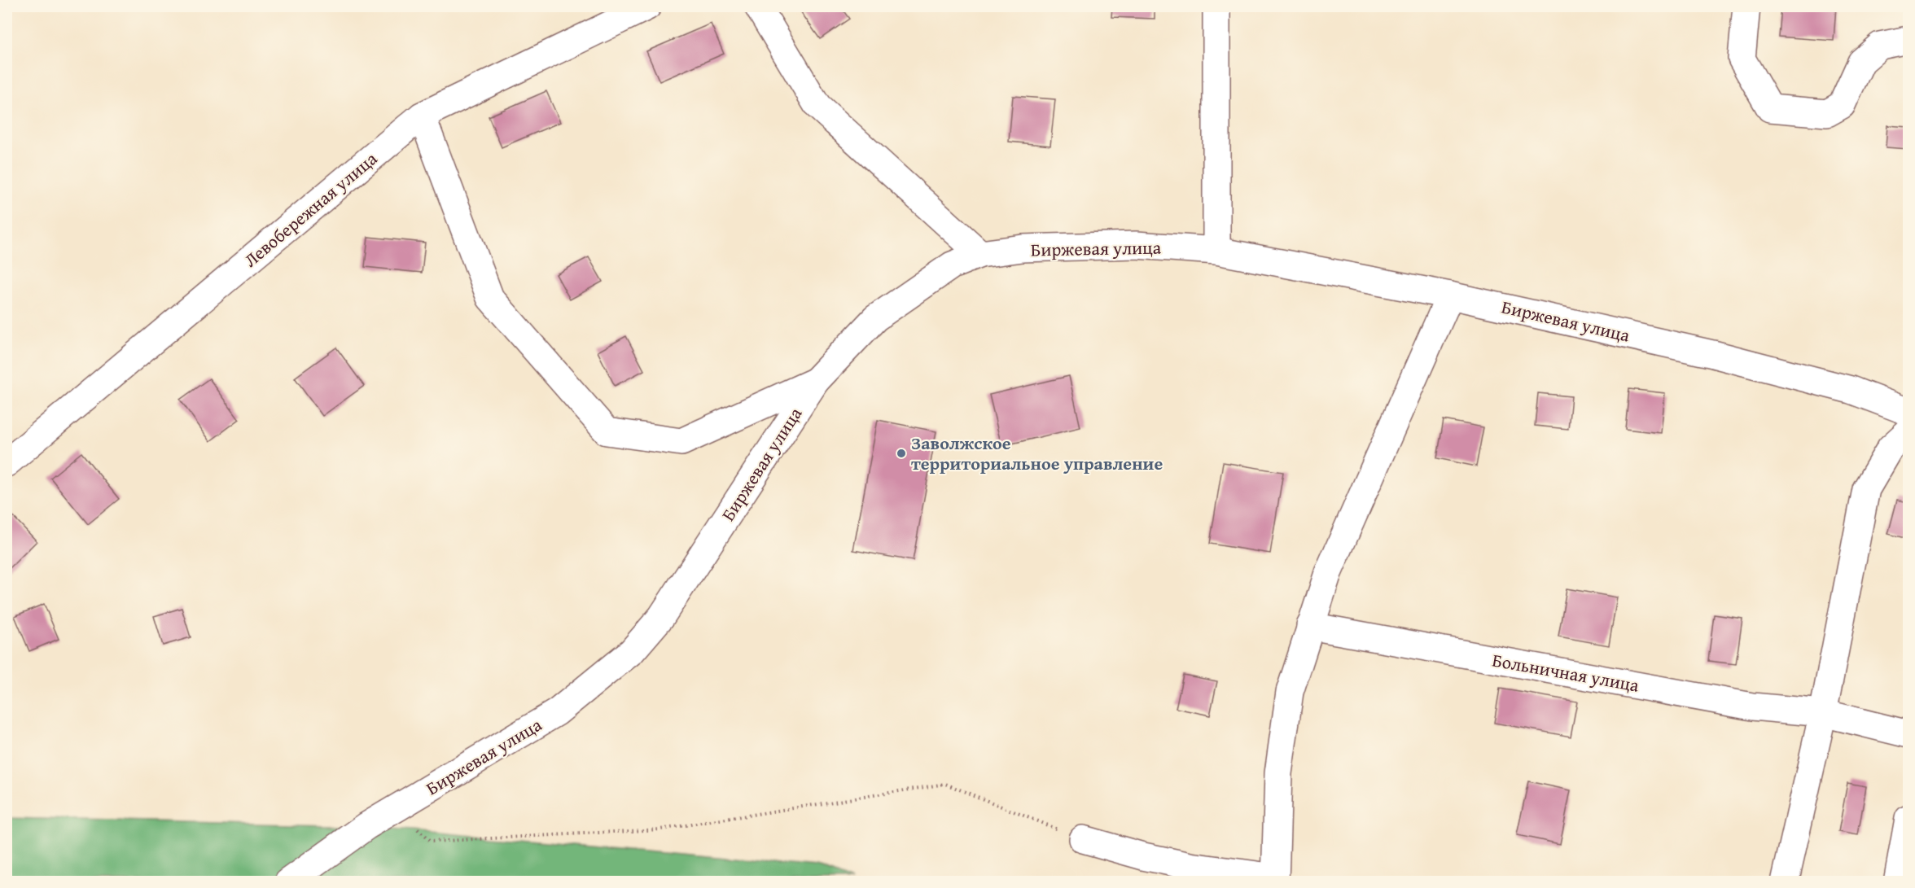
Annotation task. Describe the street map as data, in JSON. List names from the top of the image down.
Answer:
{
  "streets": {
    "street": ["Левобережная улица", "Биржевая улица", "Больничная улица"]
  },
  "places": ["Заволжское территориальное управление"]
}
